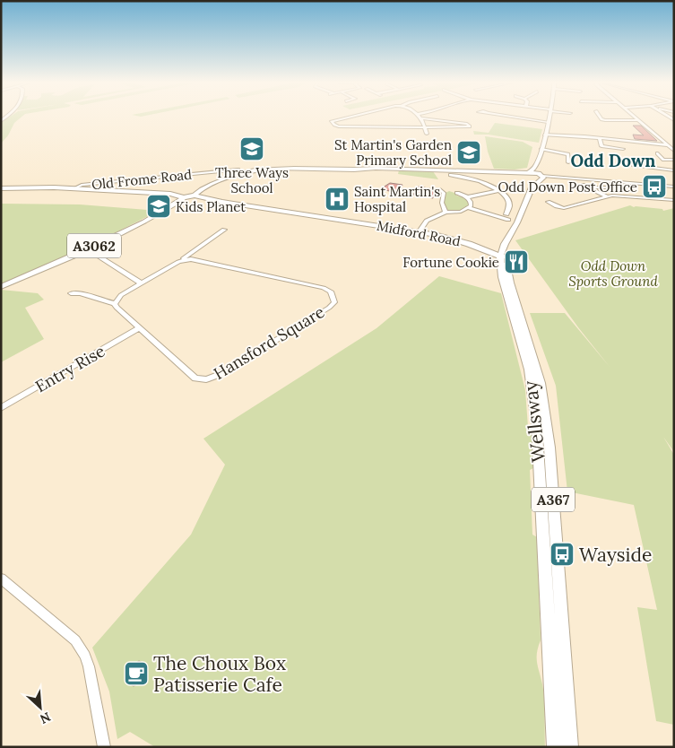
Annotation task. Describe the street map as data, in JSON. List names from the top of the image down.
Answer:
{
  "streets": {
    "main road": [
      "Midford Road",
      "A3062",
      "Wellsway",
      "A367"
    ],
    "street": ["Old Frome Road", "Hansford Square", "Entry Rise"]
  },
  "crossings": [
    ["Midford Road", "A3062"],
    ["Midford Road", "Wellsway"],
    ["Hansford Square", "Entry Rise"]
  ],
  "districts": ["Odd Down"],
  "parks": ["Odd Down Sports Ground"],
  "places": {
    "school or university": ["Three Ways School", "St Martin's Garden Primary School", "Kids Planet"],
    "bus stop": ["Odd Down Post Office", "Wayside"],
    "hospital": ["Saint Martin's Hospital"],
    "restaurant": ["Fortune Cookie"],
    "cafe": ["The Choux Box Patisserie Cafe"]
  },
  "north": "bottom right"
}
